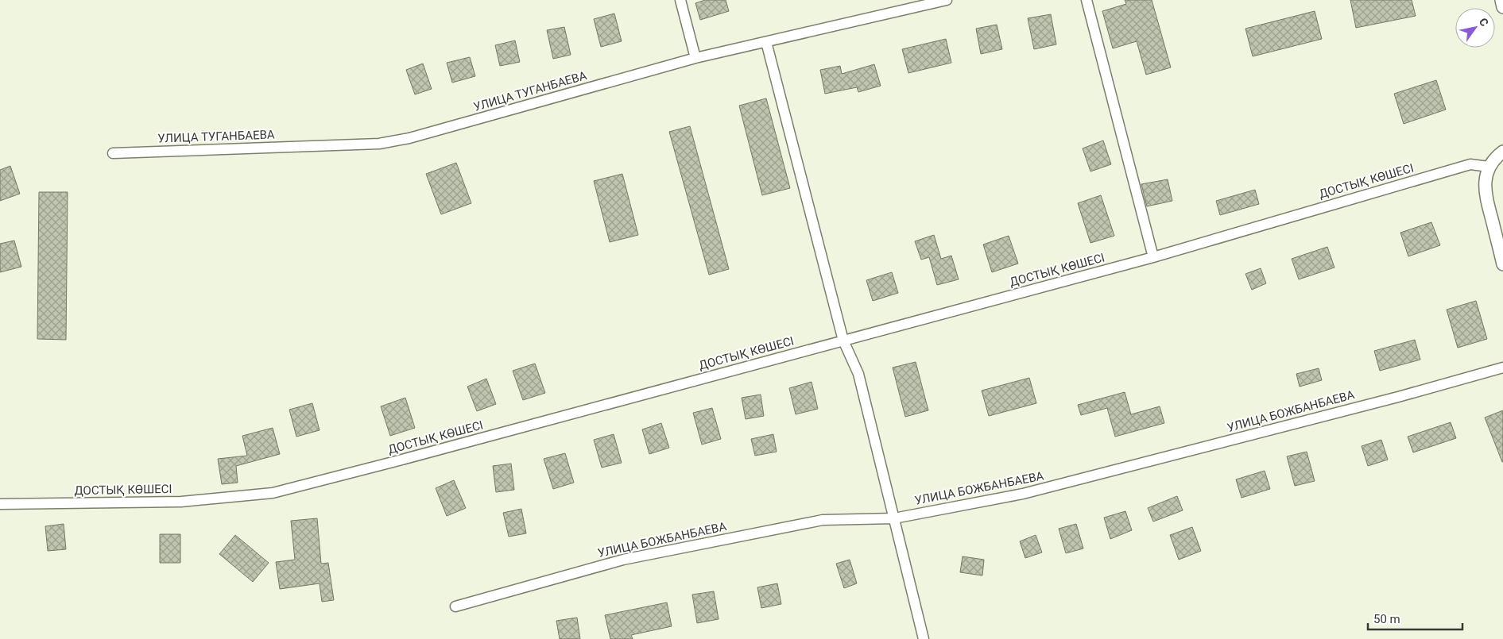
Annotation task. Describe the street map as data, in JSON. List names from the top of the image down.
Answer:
{
  "streets": {
    "street": ["УЛИЦА ТУГАНБАЕВА", "ДОСТЫҚ КӨШЕСІ", "УЛИЦА БОЖБАНБАЕВА"]
  },
  "scale_bar": "50 m",
  "north": "top right"
}
